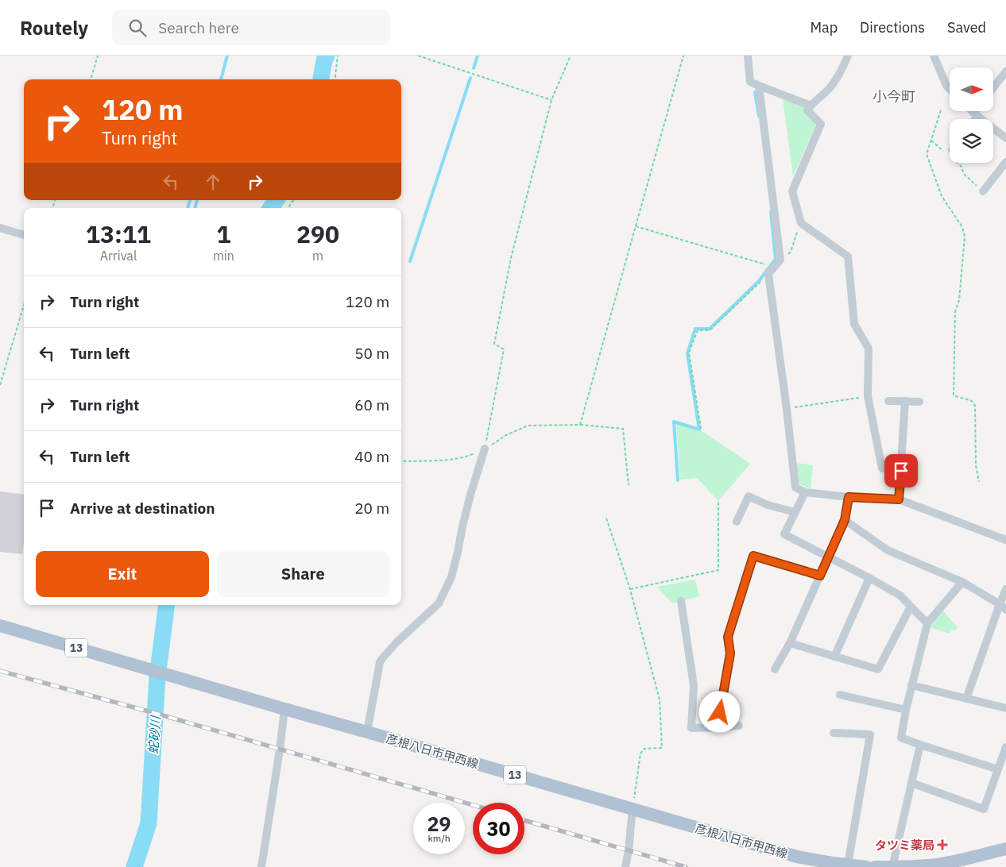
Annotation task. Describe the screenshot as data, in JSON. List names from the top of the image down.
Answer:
{
  "streets": {
    "main road": ["13", "彦根八日市甲西線"]
  },
  "districts": ["小今町"],
  "water": ["蛇砂川"],
  "places": {
    "health": ["タツミ薬局"]
  },
  "north": "right",
  "page": {
    "header": "Routely",
    "search": "Search here",
    "nav": ["Map", "Directions", "Saved"],
    "turn": ["120 m", "Turn right"],
    "eta": [
      "13:11",
      "Arrival",
      "1",
      "min",
      "290",
      "m"
    ],
    "list": [
      {
        "name": "Turn right",
        "value": "120 m"
      },
      {
        "name": "Turn left",
        "value": "50 m"
      },
      {
        "name": "Turn right",
        "value": "60 m"
      },
      {
        "name": "Turn left",
        "value": "40 m"
      },
      {
        "name": "Arrive at destination",
        "value": "20 m"
      }
    ],
    "buttons": ["Exit", "Share"],
    "speed": "29 km/h",
    "limit": "30"
  }
}
